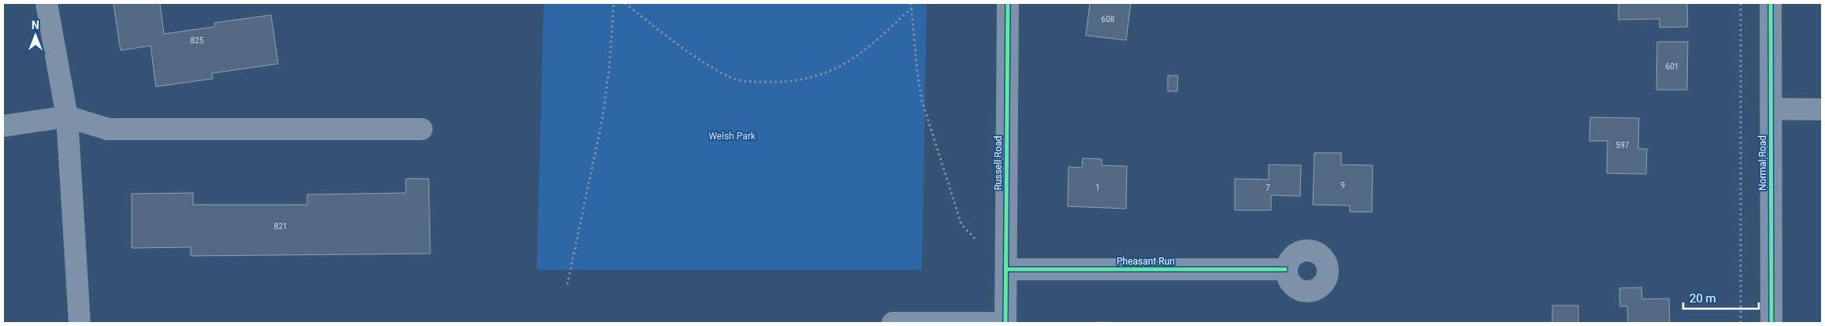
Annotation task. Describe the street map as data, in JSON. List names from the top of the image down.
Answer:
{
  "streets": {
    "street": ["Russell Road", "Normal Road", "Pheasant Run"]
  },
  "crossings": [
    ["Russell Road", "Pheasant Run"]
  ],
  "parks": ["Welsh Park"],
  "house_numbers": [
    "608",
    "825",
    "601",
    "597",
    "9",
    "1",
    "7",
    "821"
  ],
  "scale_bar": "20 m",
  "north": "top"
}
